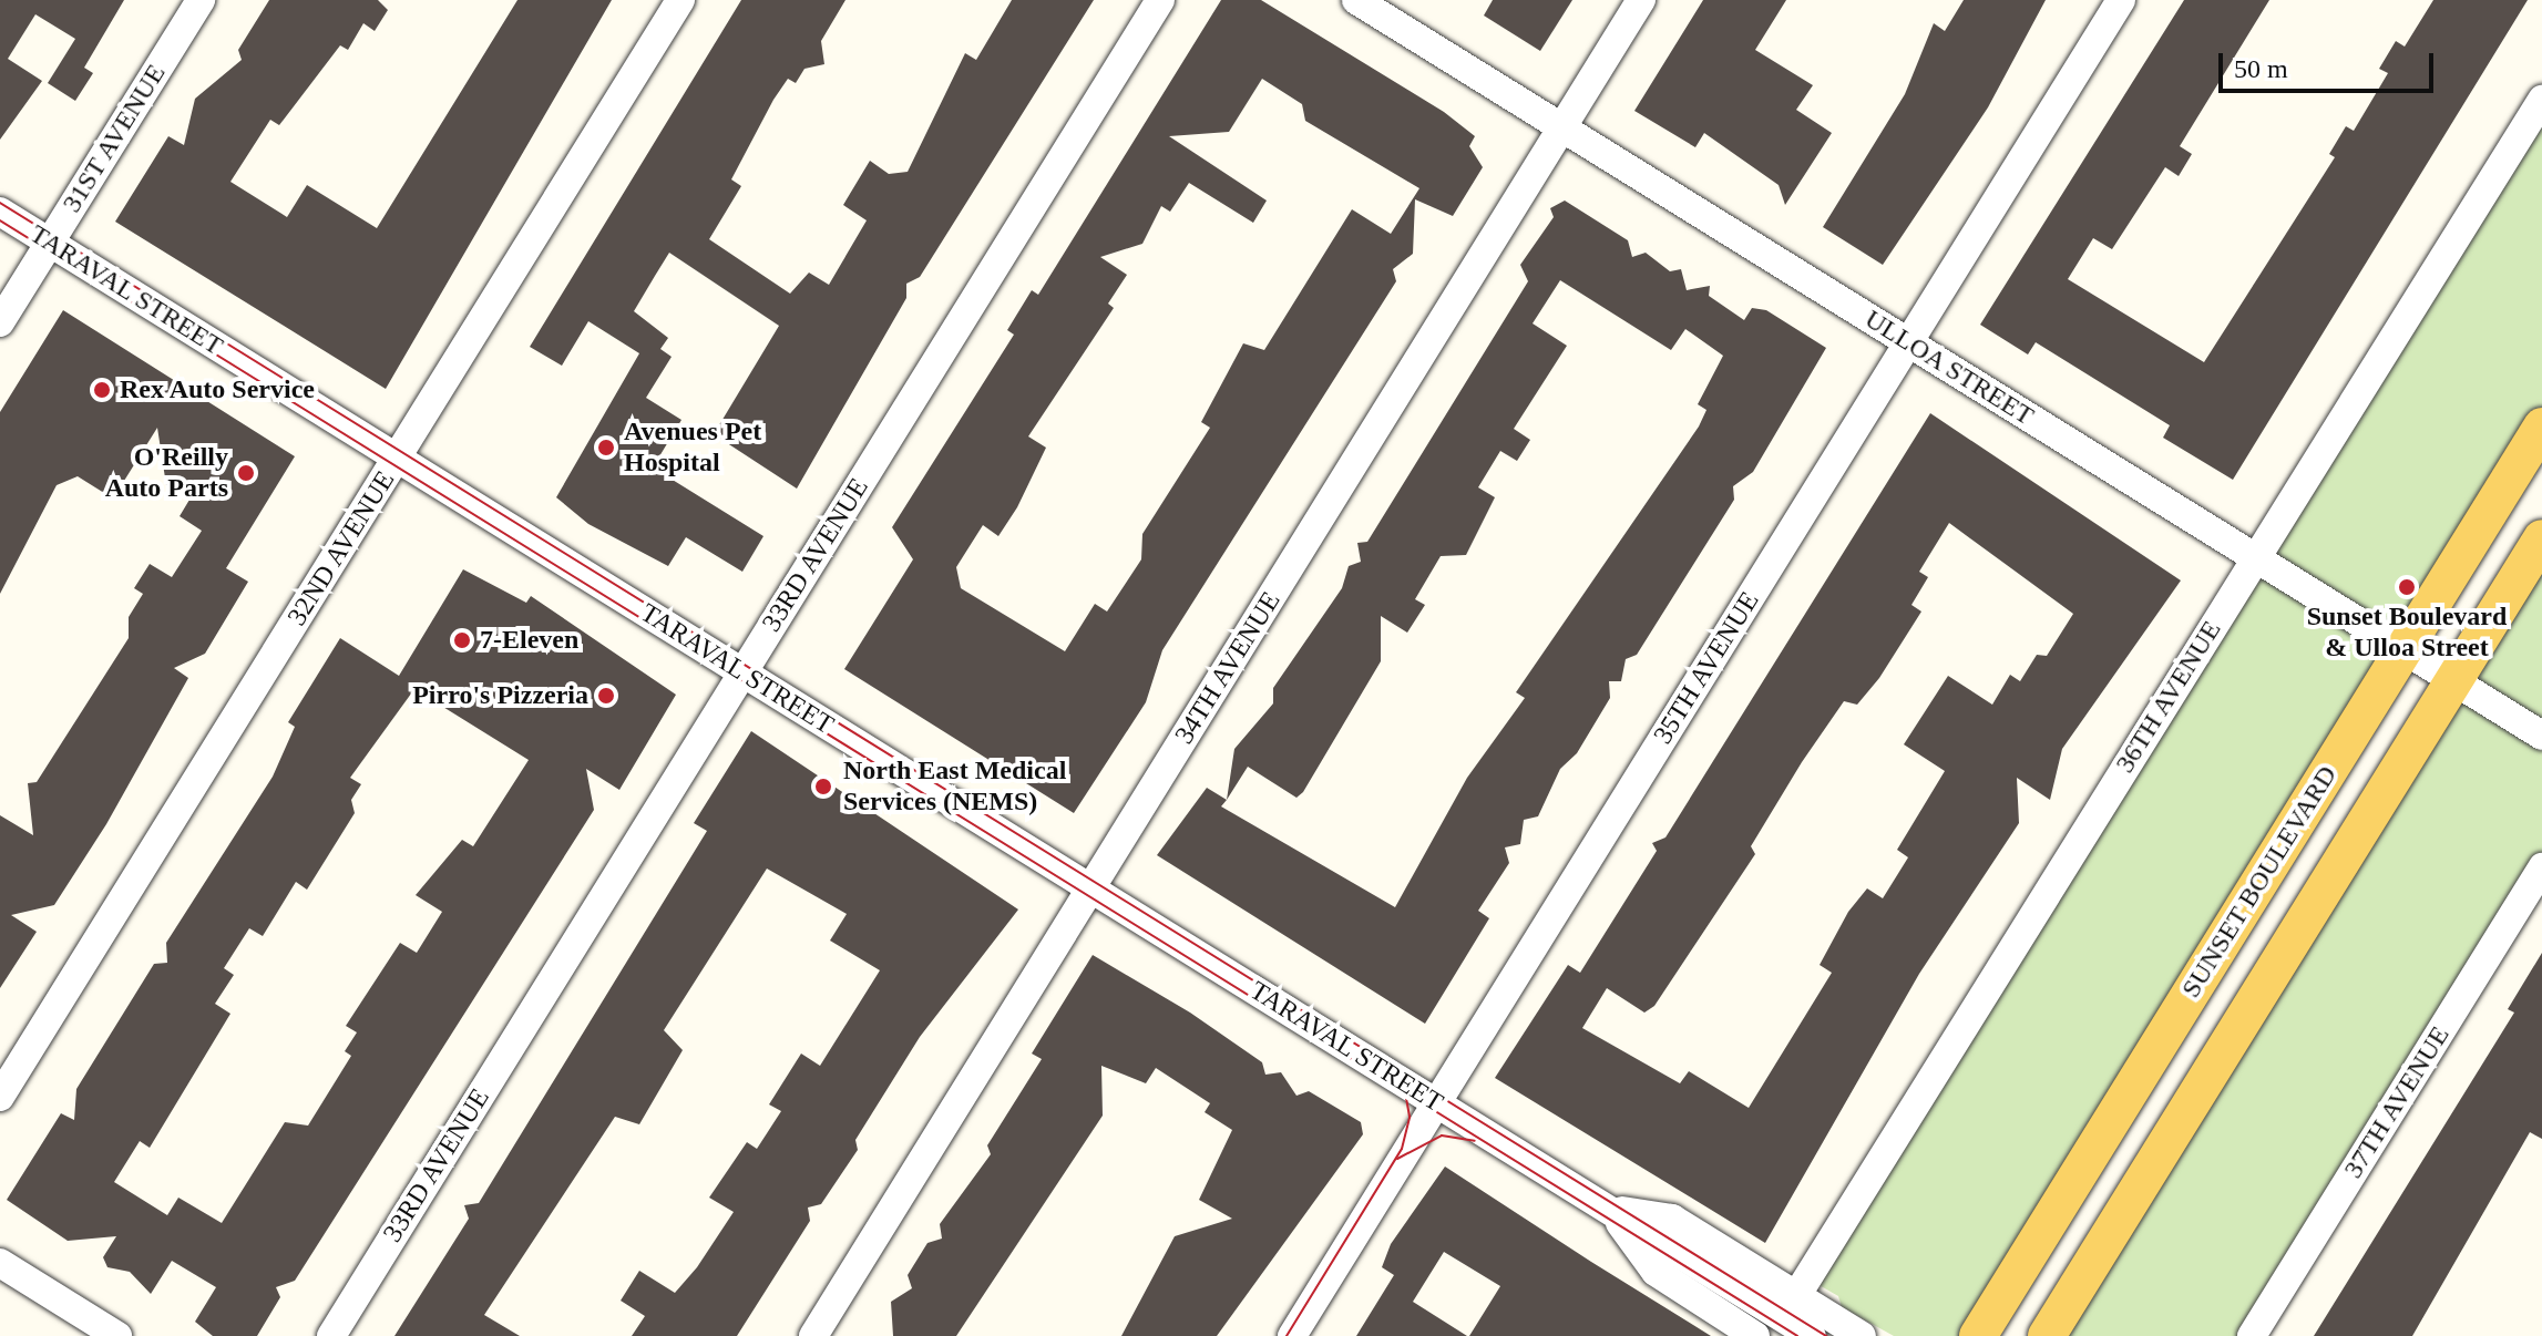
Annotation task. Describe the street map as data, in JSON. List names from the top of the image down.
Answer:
{
  "streets": {
    "main road": ["SUNSET BOULEVARD"],
    "street": [
      "31ST AVENUE",
      "TARAVAL STREET",
      "ULLOA STREET",
      "32ND AVENUE",
      "33RD AVENUE",
      "34TH AVENUE",
      "35TH AVENUE",
      "36TH AVENUE",
      "37TH AVENUE"
    ]
  },
  "crossings": [
    ["31ST AVENUE", "TARAVAL STREET"],
    ["TARAVAL STREET", "32ND AVENUE"],
    ["TARAVAL STREET", "33RD AVENUE"],
    ["TARAVAL STREET", "34TH AVENUE"],
    ["TARAVAL STREET", "35TH AVENUE"],
    ["TARAVAL STREET", "36TH AVENUE"],
    ["ULLOA STREET", "34TH AVENUE"],
    ["ULLOA STREET", "35TH AVENUE"],
    ["ULLOA STREET", "36TH AVENUE"],
    ["ULLOA STREET", "SUNSET BOULEVARD"]
  ],
  "places": [
    "Rex Auto Service",
    "Avenues Pet Hospital",
    "O'Reilly Auto Parts",
    "Sunset Boulevard & Ulloa Street",
    "7-Eleven",
    "Pirro's Pizzeria",
    "North East Medical Services (NEMS)"
  ],
  "scale_bar": "50 m"
}
